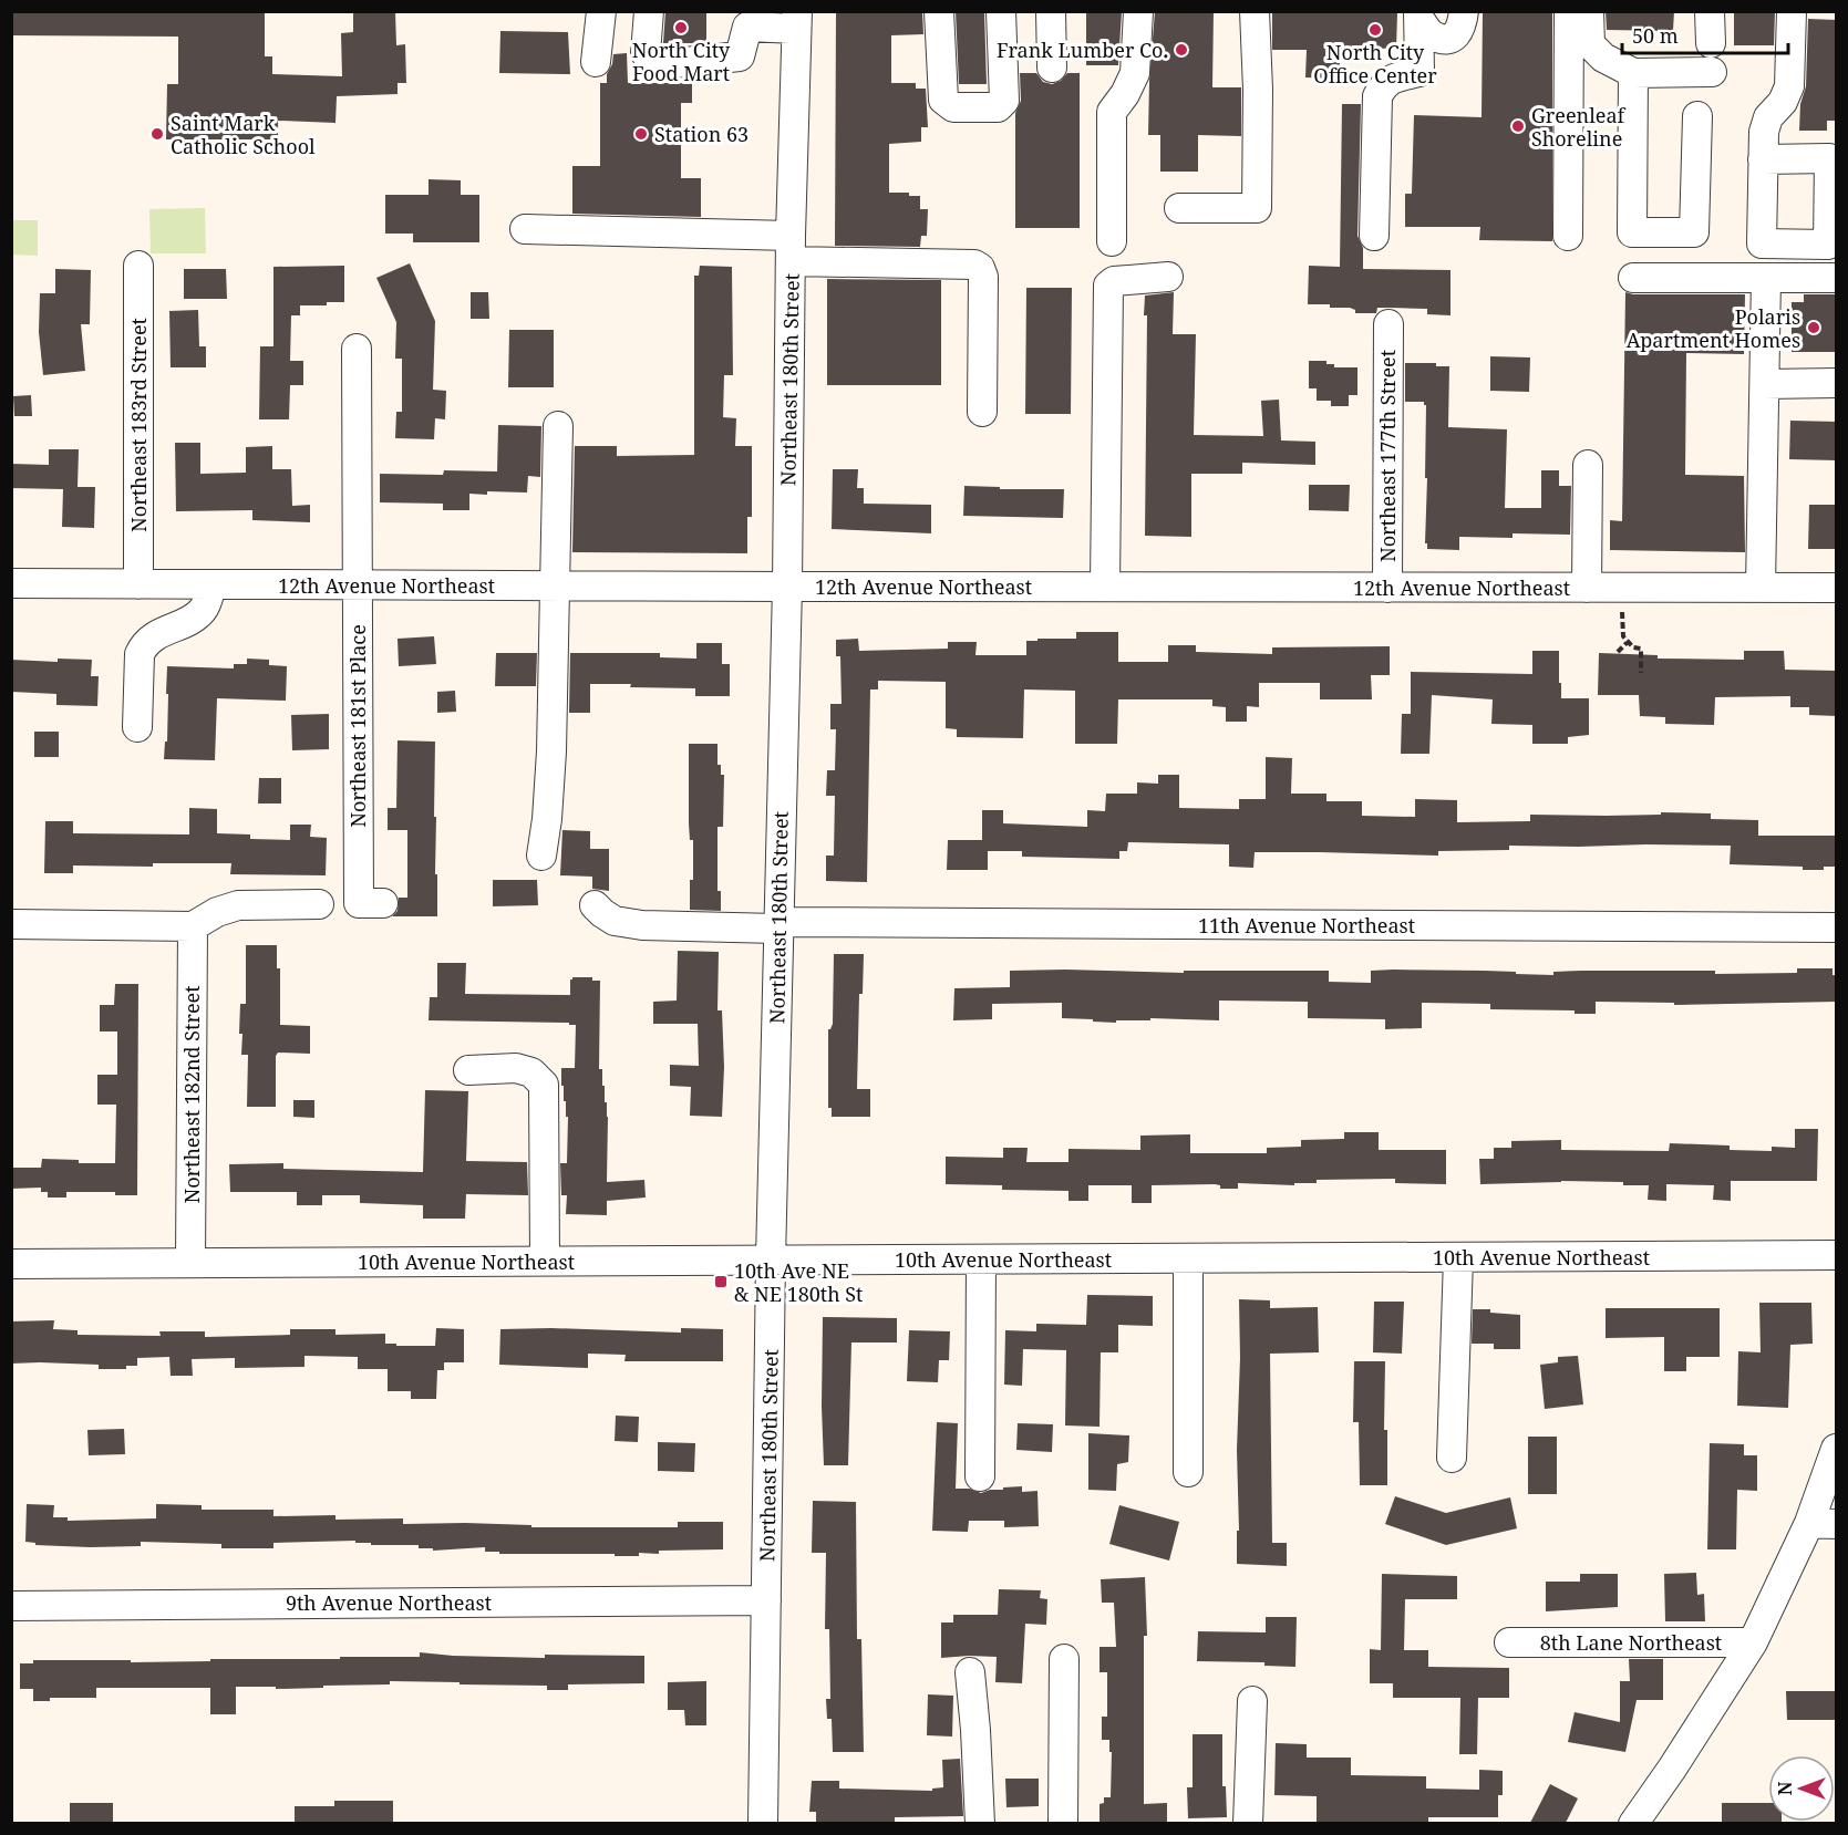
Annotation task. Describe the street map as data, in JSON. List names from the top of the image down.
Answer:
{
  "streets": {
    "street": [
      "Northeast 180th Street",
      "Northeast 183rd Street",
      "Northeast 177th Street",
      "12th Avenue Northeast",
      "Northeast 181st Place",
      "11th Avenue Northeast",
      "Northeast 182nd Street",
      "10th Avenue Northeast",
      "9th Avenue Northeast",
      "8th Lane Northeast"
    ]
  },
  "crossings": [
    ["Northeast 180th Street", "12th Avenue Northeast"],
    ["Northeast 180th Street", "11th Avenue Northeast"],
    ["Northeast 180th Street", "10th Avenue Northeast"],
    ["Northeast 180th Street", "9th Avenue Northeast"],
    ["Northeast 183rd Street", "12th Avenue Northeast"],
    ["Northeast 177th Street", "12th Avenue Northeast"],
    ["12th Avenue Northeast", "Northeast 181st Place"],
    ["Northeast 182nd Street", "10th Avenue Northeast"]
  ],
  "places": {
    "other": [
      "North City Food Mart",
      "North City Office Center",
      "Frank Lumber Co.",
      "Greenleaf Shoreline",
      "Saint Mark Catholic School",
      "Station 63",
      "Polaris Apartment Homes"
    ],
    "transit": ["10th Ave NE & NE 180th St"]
  },
  "scale_bar": "50 m",
  "north": "left"
}
